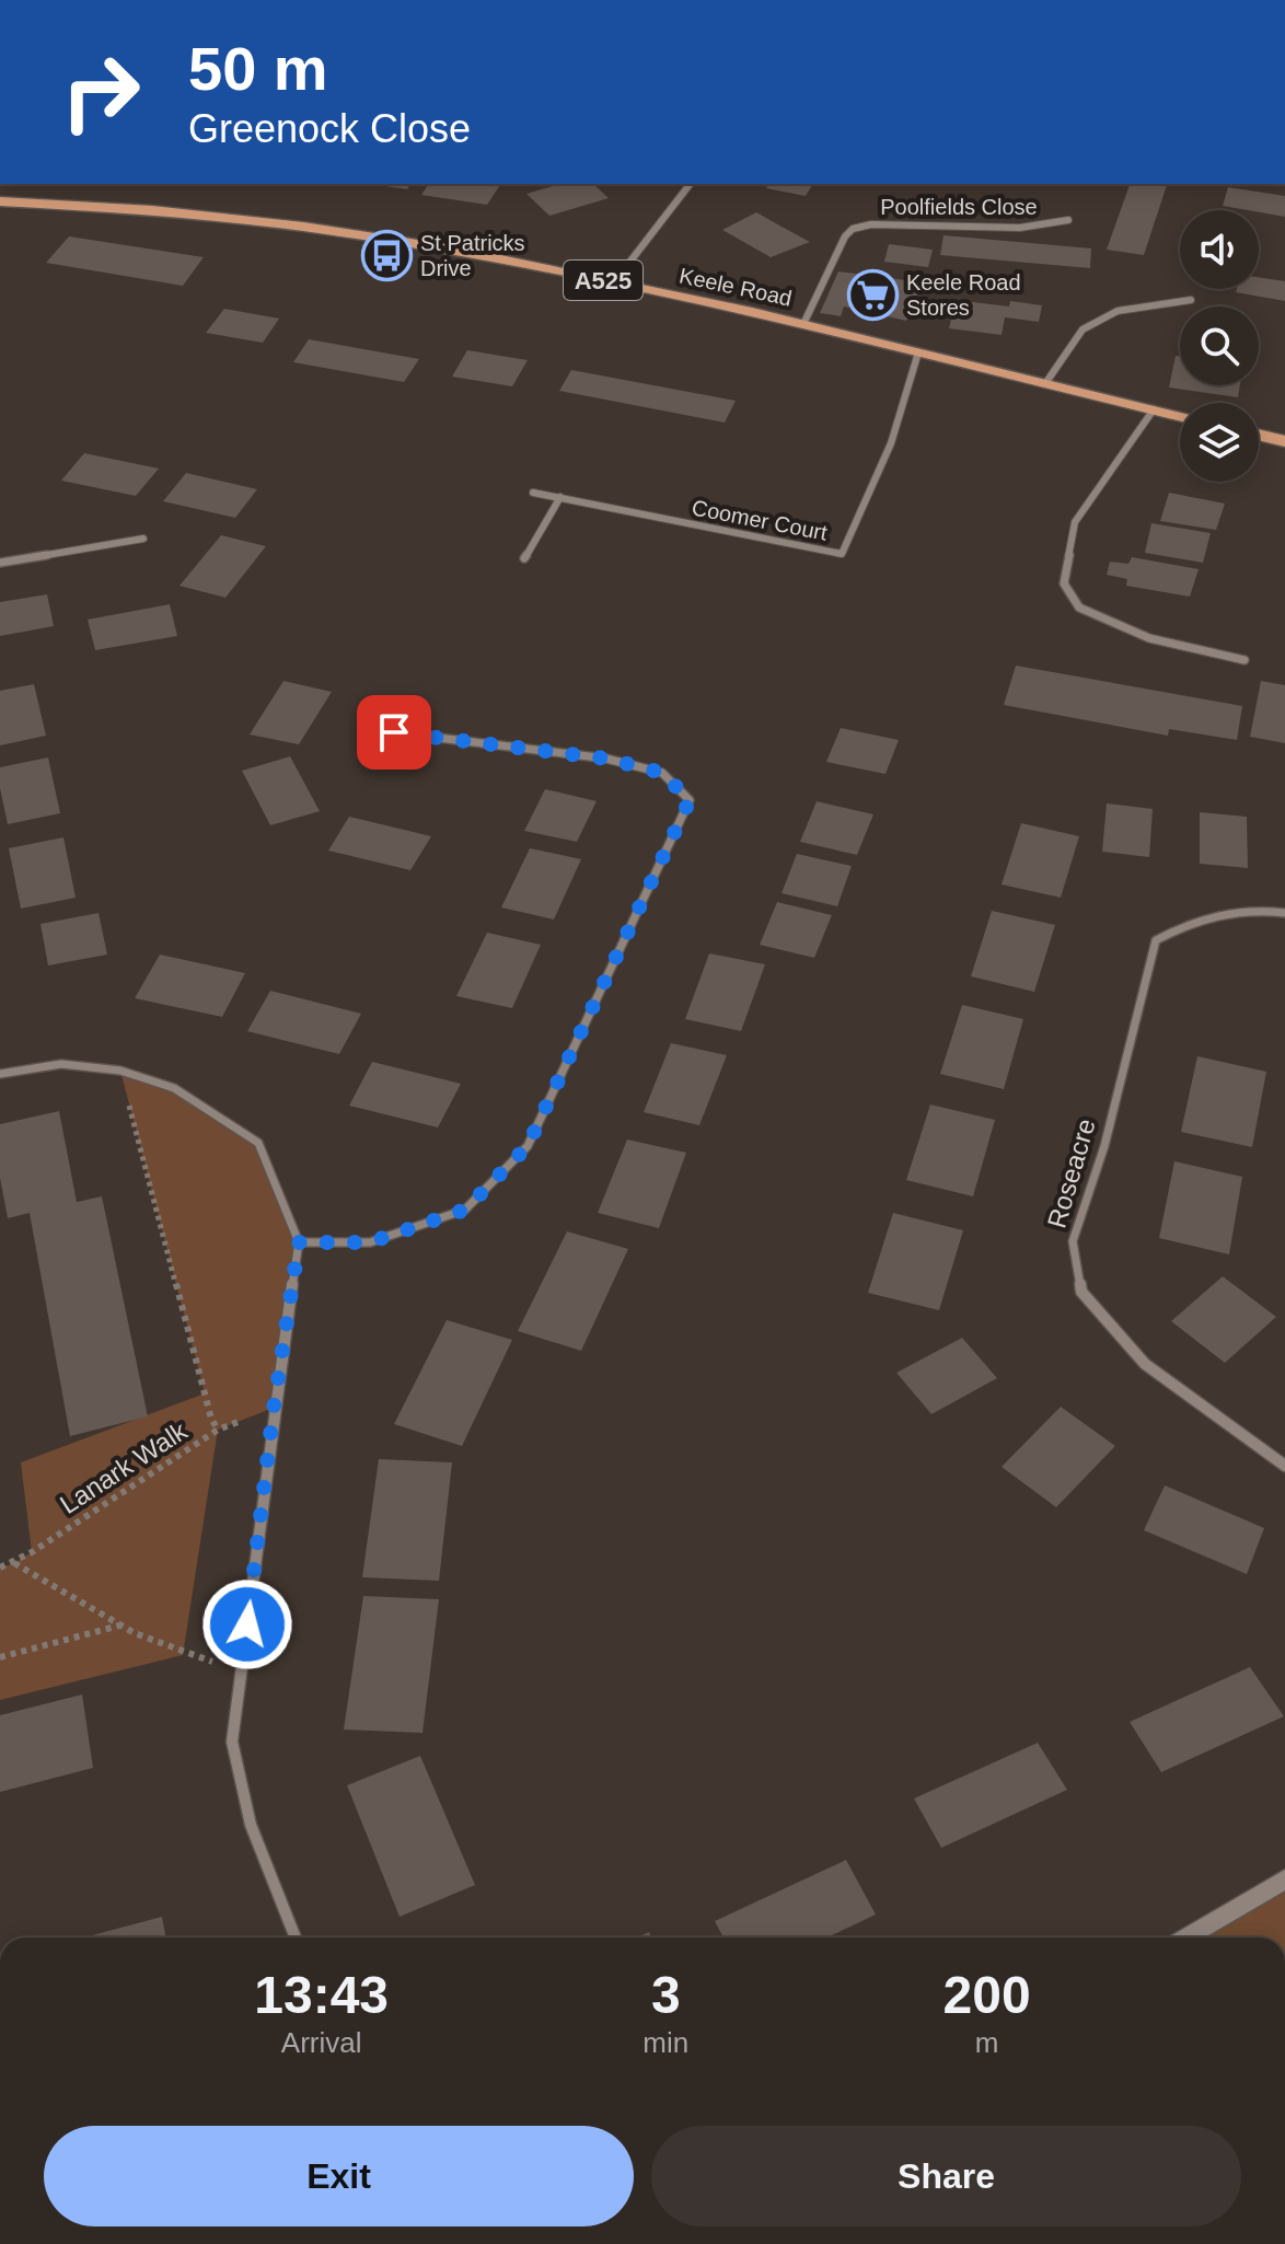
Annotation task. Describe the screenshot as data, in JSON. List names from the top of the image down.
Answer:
{
  "streets": {
    "main road": ["A525", "Keele Road"],
    "street": ["Poolfields Close", "Coomer Court", "Roseacre"],
    "path": ["Lanark Walk"]
  },
  "crossings": [
    ["Poolfields Close", "Keele Road"],
    ["Keele Road", "Coomer Court"]
  ],
  "places": {
    "bus stop": ["St Patricks Drive"],
    "supermarket": ["Keele Road Stores"]
  },
  "page": {
    "turn": ["50 m", "Greenock Close"],
    "eta": [
      "13:43",
      "Arrival",
      "3",
      "min",
      "200",
      "m"
    ],
    "buttons": ["Exit", "Share"]
  }
}
